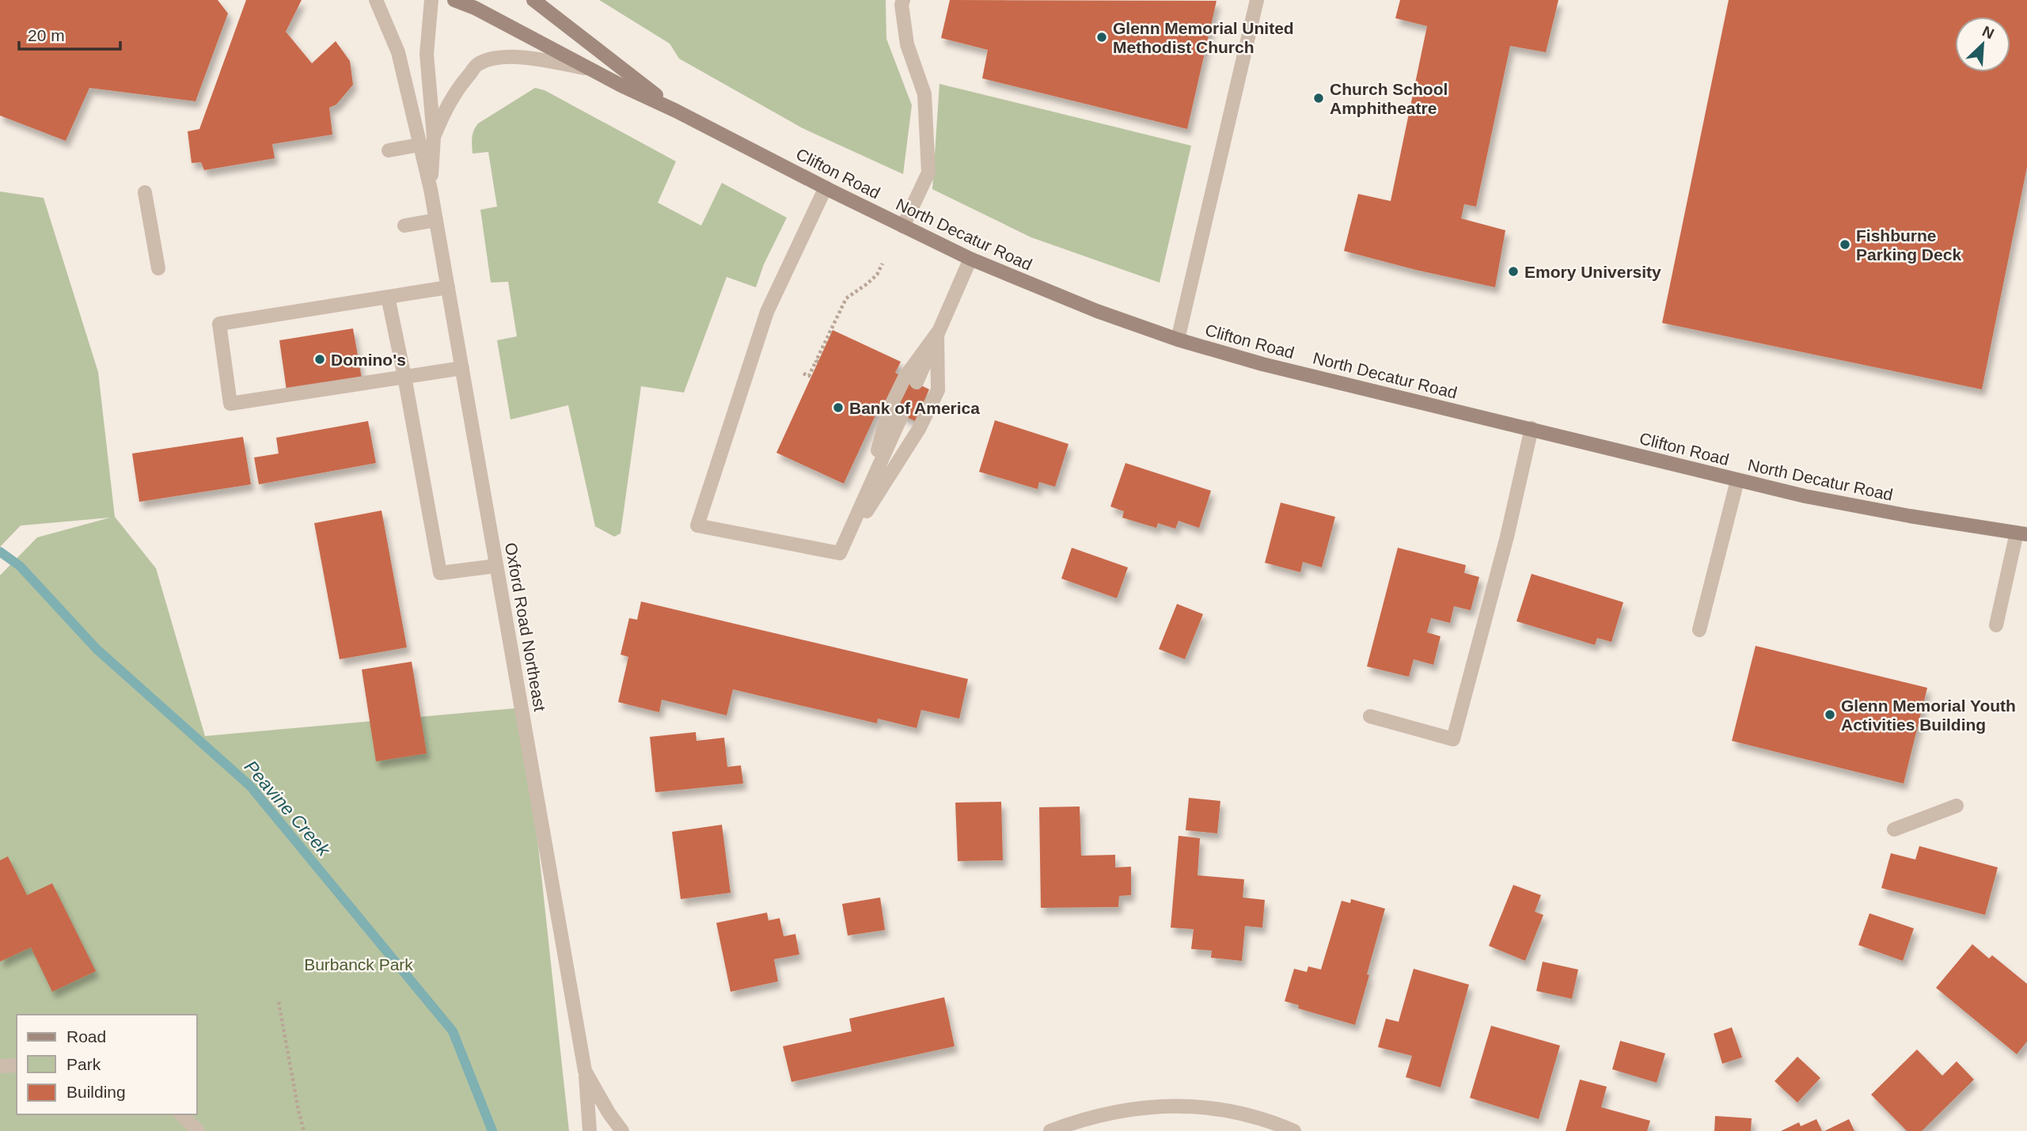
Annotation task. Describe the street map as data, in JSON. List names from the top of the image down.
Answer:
{
  "streets": {
    "main road": ["Clifton Road", "North Decatur Road"],
    "street": ["Oxford Road Northeast"]
  },
  "crossings": [
    ["Clifton Road", "North Decatur Road"]
  ],
  "water": ["Peavine Creek"],
  "parks": ["Burbanck Park"],
  "places": [
    "Glenn Memorial United Methodist Church",
    "Church School Amphitheatre",
    "Fishburne Parking Deck",
    "Emory University",
    "Domino's",
    "Bank of America",
    "Glenn Memorial Youth Activities Building"
  ],
  "legend": ["Road", "Park", "Building"],
  "scale_bar": "20 m",
  "north": "top right"
}
